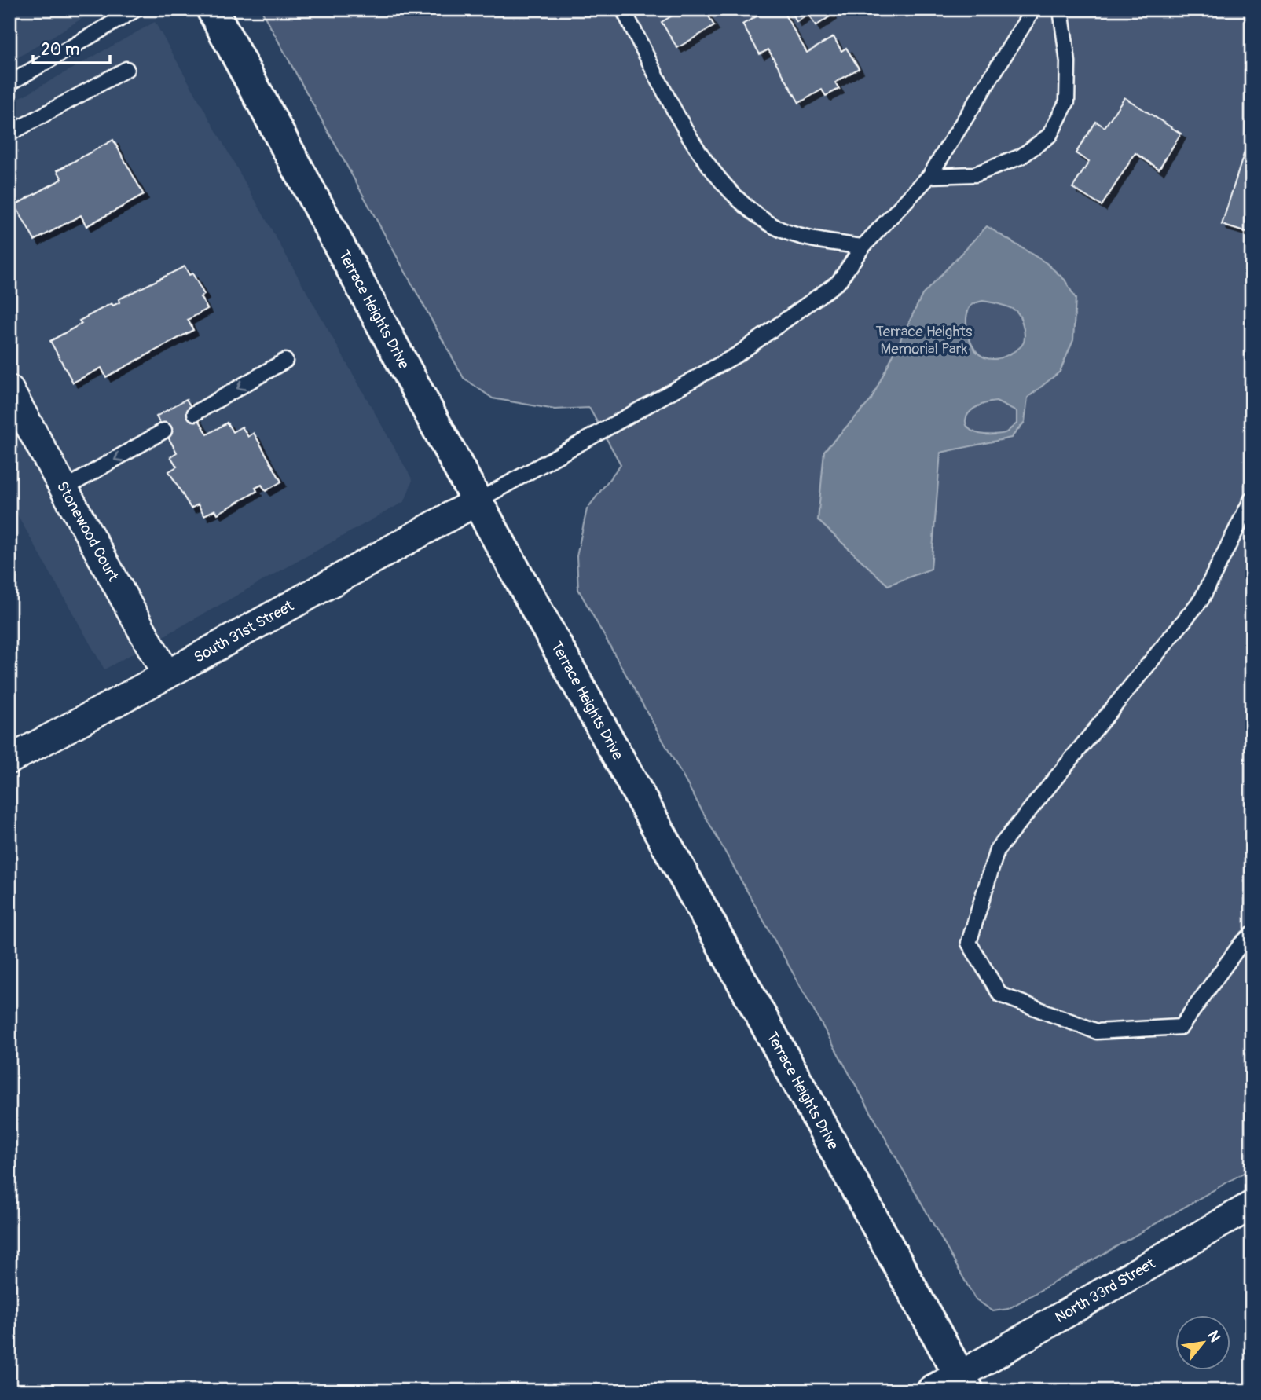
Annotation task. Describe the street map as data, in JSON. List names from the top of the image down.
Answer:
{
  "streets": {
    "main road": ["Terrace Heights Drive"],
    "street": ["Stonewood Court", "South 31st Street", "North 33rd Street"]
  },
  "crossings": [
    ["Terrace Heights Drive", "South 31st Street"],
    ["Terrace Heights Drive", "North 33rd Street"],
    ["Stonewood Court", "South 31st Street"]
  ],
  "parks": ["Terrace Heights Memorial Park"],
  "scale_bar": "20 m",
  "north": "top right"
}
